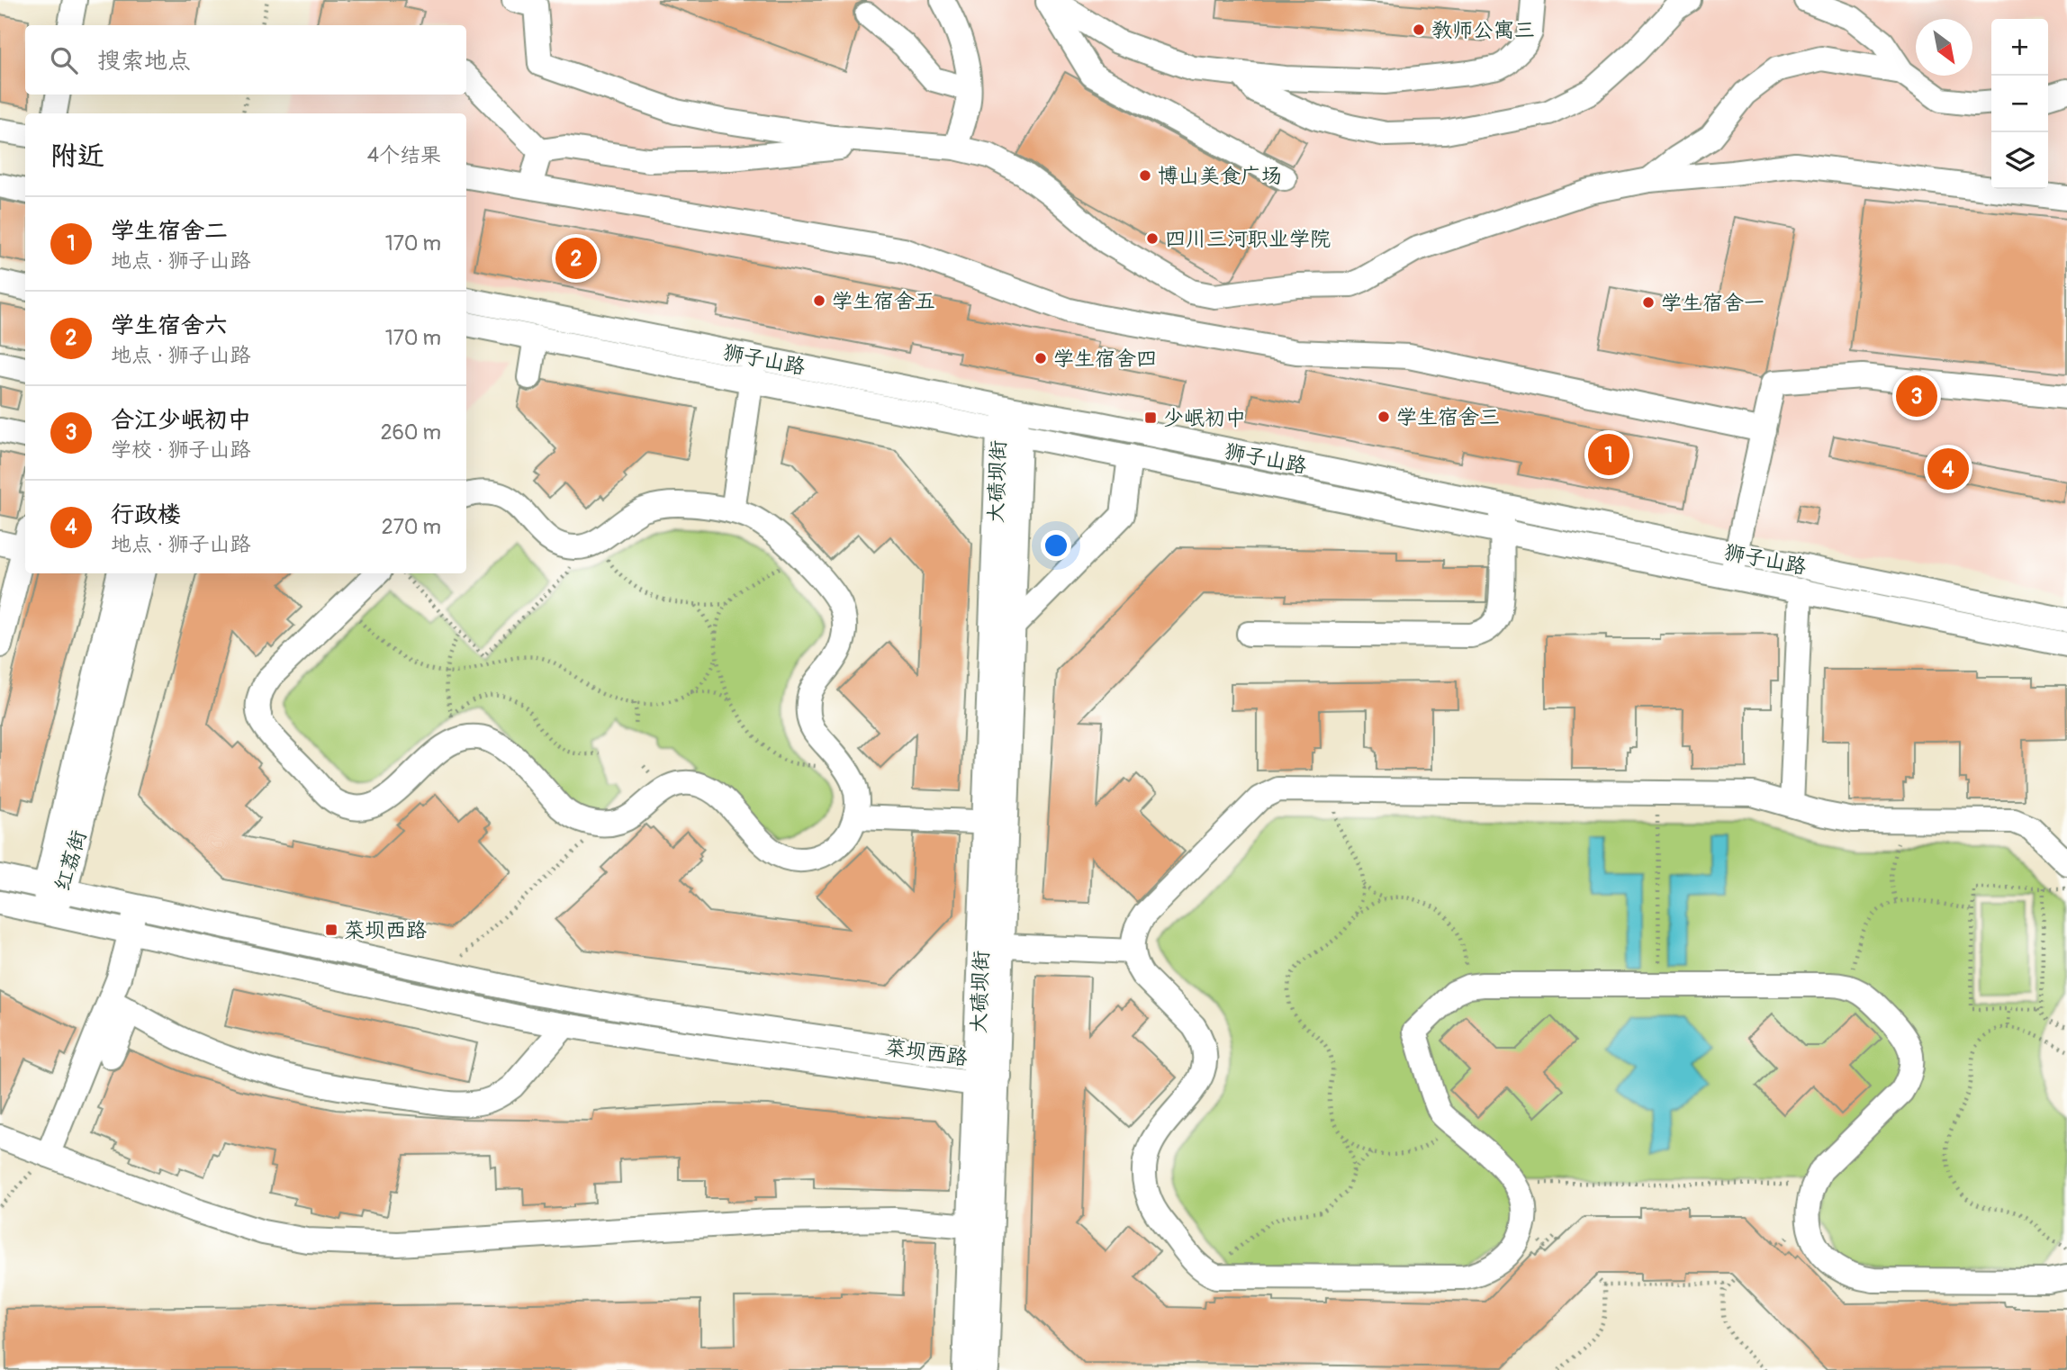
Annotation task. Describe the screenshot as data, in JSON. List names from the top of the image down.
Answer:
{
  "streets": {
    "street": [
      "狮子山路",
      "大碛坝街",
      "红荔街",
      "菜坝西路"
    ]
  },
  "crossings": [
    ["狮子山路", "大碛坝街"],
    ["大碛坝街", "菜坝西路"],
    ["红荔街", "菜坝西路"]
  ],
  "places": {
    "other": [
      "教师公寓三",
      "博山美食广场",
      "四川三河职业学院",
      "学生宿舍五",
      "学生宿舍一",
      "学生宿舍四",
      "学生宿舍三"
    ],
    "transit": ["少岷初中", "菜坝西路"]
  },
  "north": "bottom right",
  "page": {
    "map_buttons": ["+", "−"],
    "search": "搜索地点",
    "heading": ["附近", "4个结果"],
    "list": [
      {
        "mark": "1",
        "name": "学生宿舍二",
        "note": "地点 · 狮子山路",
        "value": "170 m"
      },
      {
        "mark": "2",
        "name": "学生宿舍六",
        "note": "地点 · 狮子山路",
        "value": "170 m"
      },
      {
        "mark": "3",
        "name": "合江少岷初中",
        "note": "学校 · 狮子山路",
        "value": "260 m"
      },
      {
        "mark": "4",
        "name": "行政楼",
        "note": "地点 · 狮子山路",
        "value": "270 m"
      }
    ],
    "pins": [
      "2",
      "3",
      "1",
      "4"
    ]
  }
}
